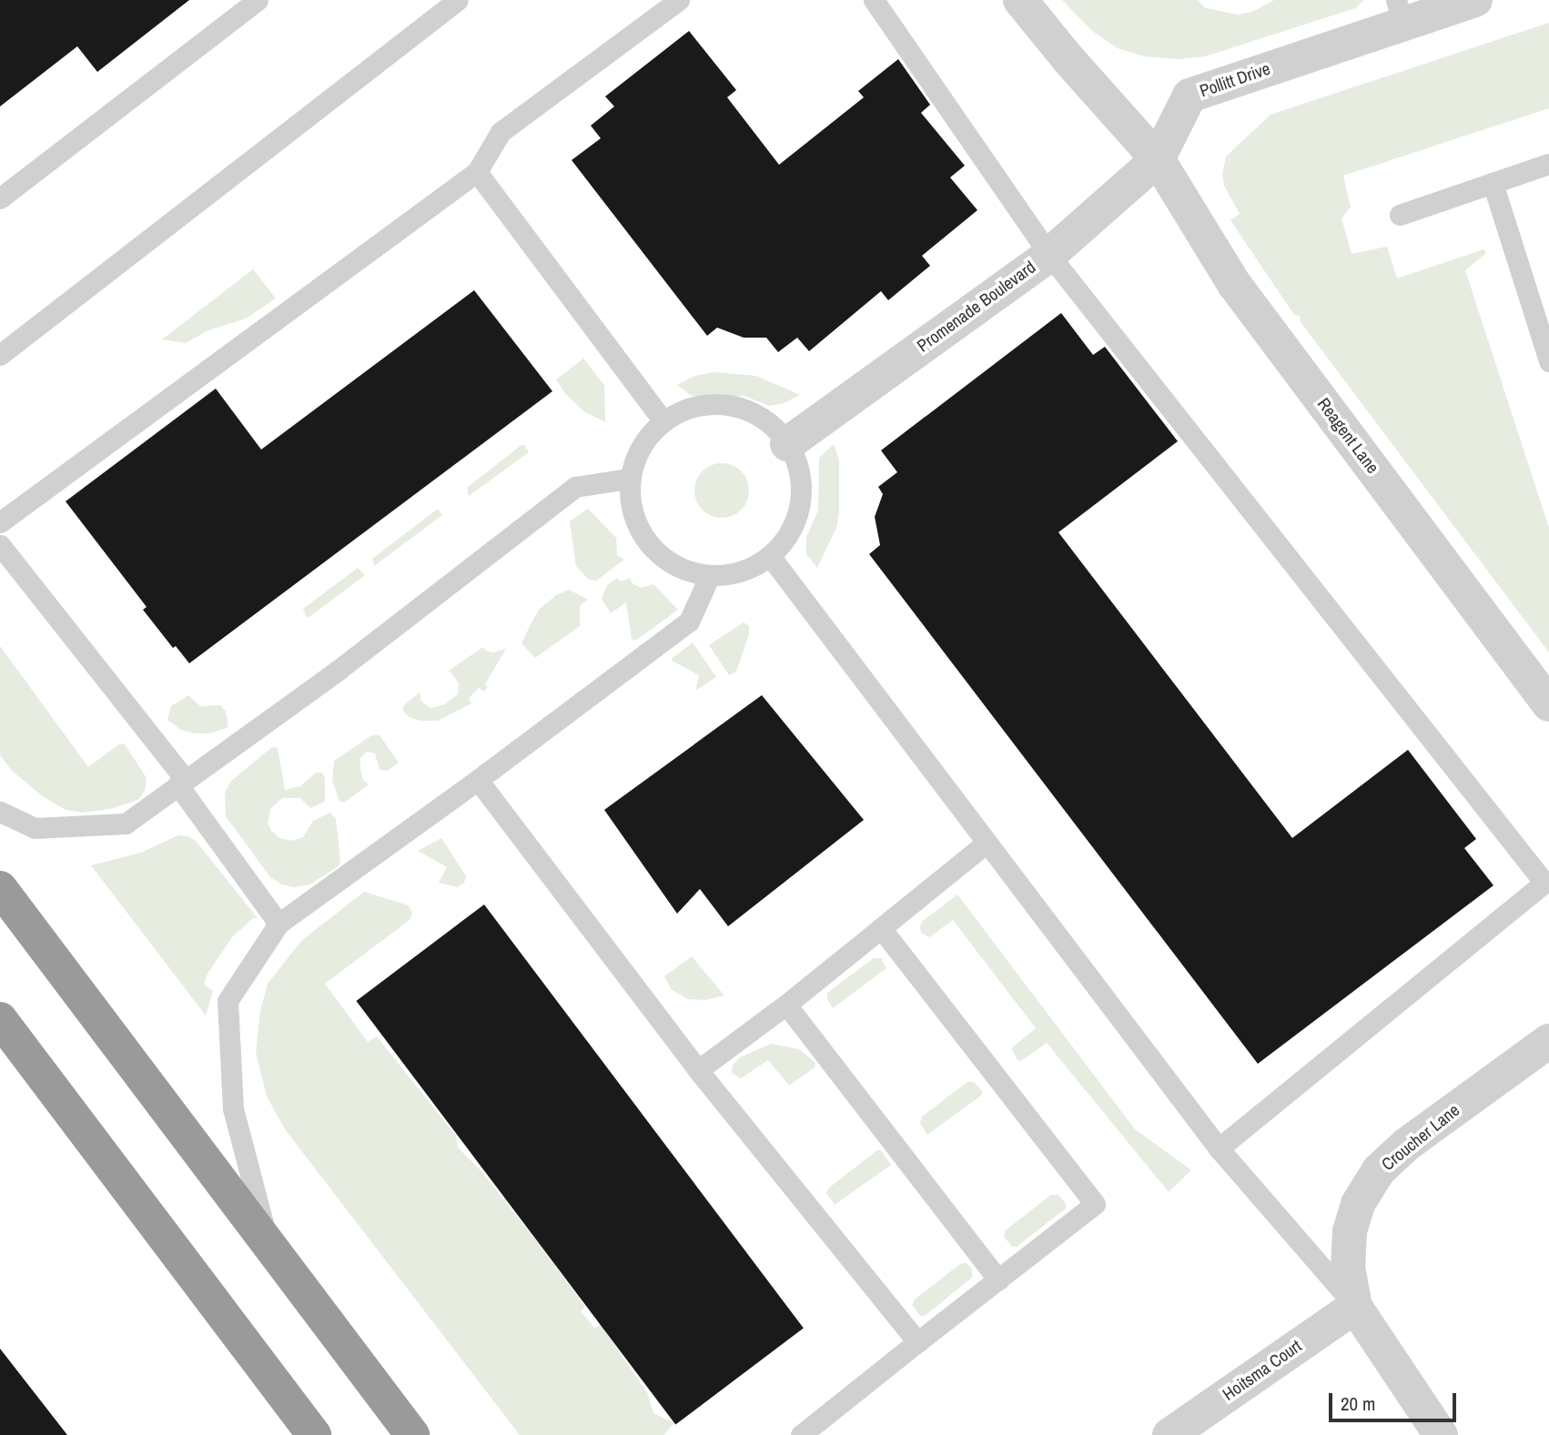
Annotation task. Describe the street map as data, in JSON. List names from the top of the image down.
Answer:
{
  "streets": {
    "street": [
      "Pollitt Drive",
      "Promenade Boulevard",
      "Reagent Lane",
      "Croucher Lane",
      "Hoitsma Court"
    ]
  },
  "crossings": [
    ["Pollitt Drive", "Promenade Boulevard"],
    ["Pollitt Drive", "Reagent Lane"],
    ["Promenade Boulevard", "Reagent Lane"],
    ["Croucher Lane", "Hoitsma Court"]
  ],
  "scale_bar": "20 m"
}
